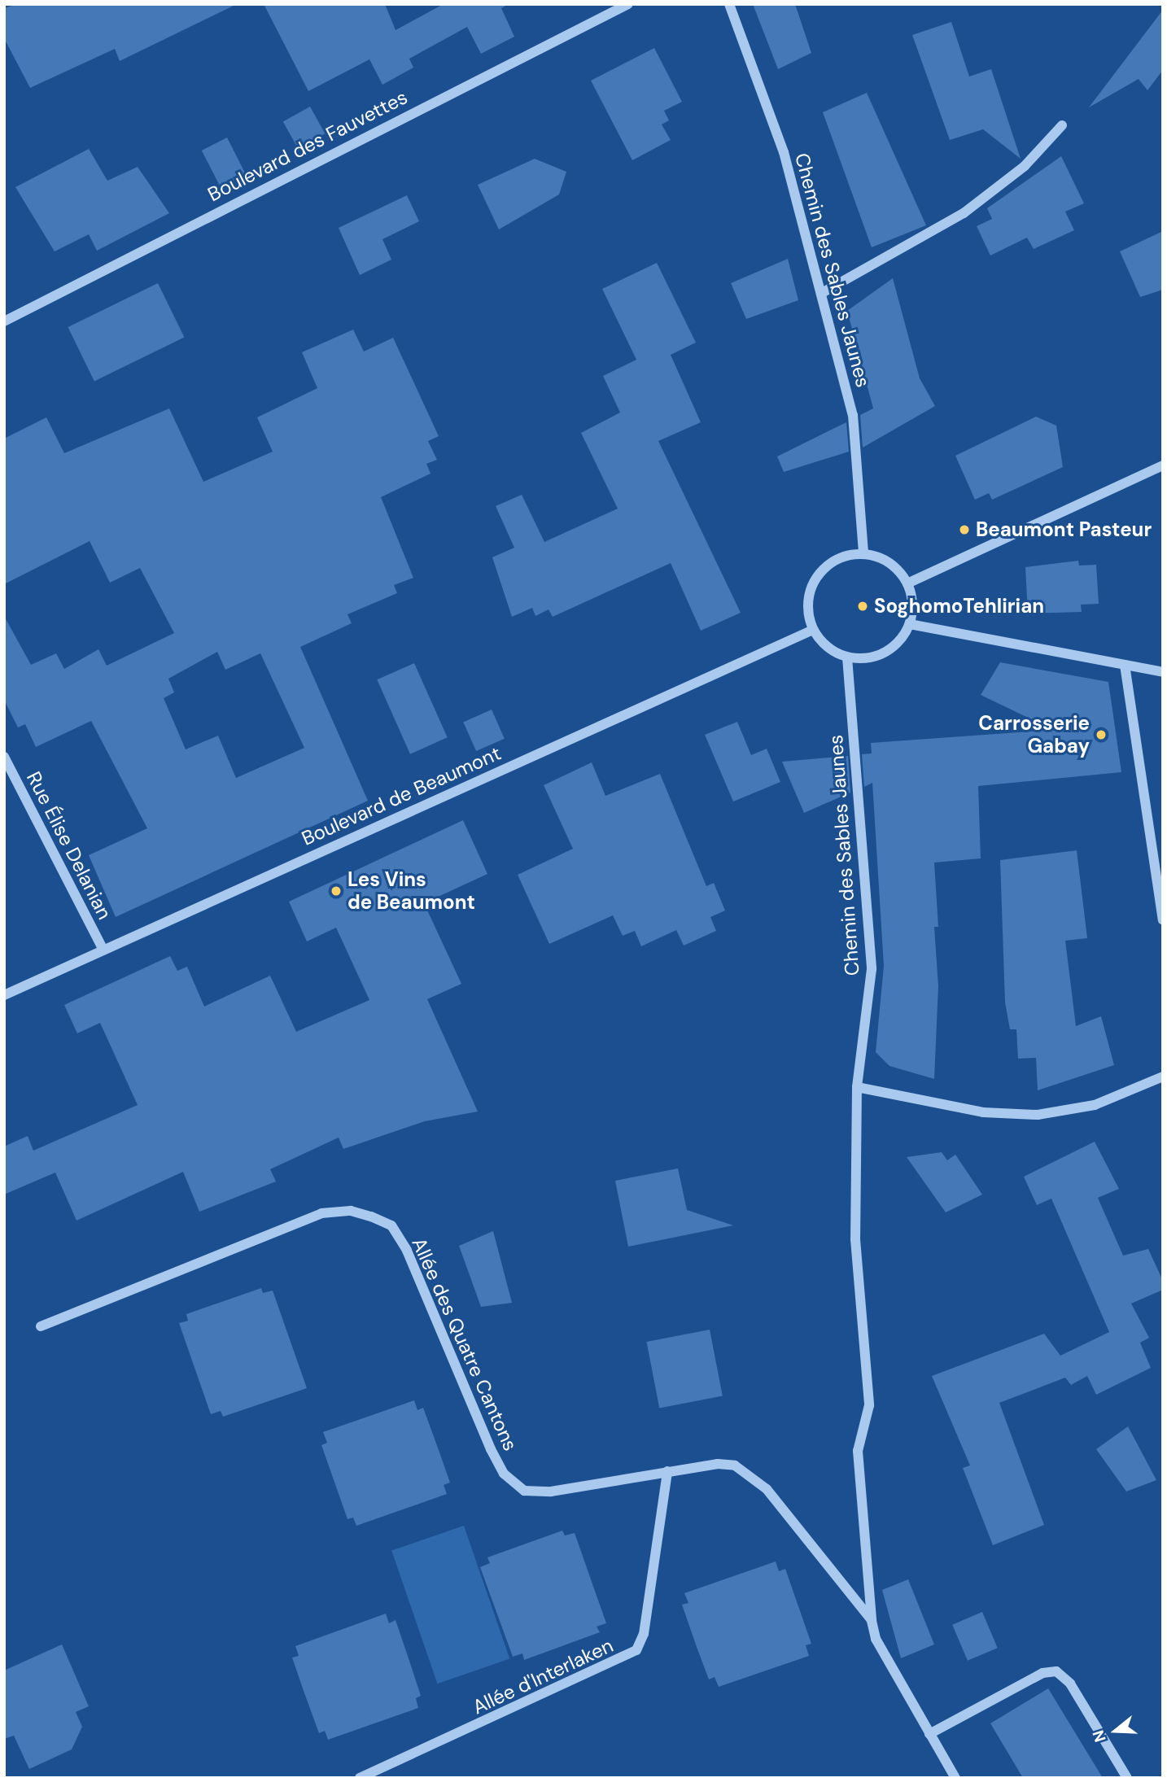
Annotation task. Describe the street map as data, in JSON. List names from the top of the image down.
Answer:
{
  "streets": {
    "street": [
      "Boulevard des Fauvettes",
      "Chemin des Sables Jaunes",
      "Boulevard de Beaumont",
      "Rue Élise Delanian",
      "Allée des Quatre Cantons",
      "Allée d'Interlaken"
    ]
  },
  "crossings": [
    ["Chemin des Sables Jaunes", "Boulevard de Beaumont"],
    ["Chemin des Sables Jaunes", "Allée des Quatre Cantons"],
    ["Boulevard de Beaumont", "Rue Élise Delanian"],
    ["Allée des Quatre Cantons", "Allée d'Interlaken"]
  ],
  "places": [
    "Beaumont Pasteur",
    "SoghomoTehlirian",
    "Carrosserie Gabay",
    "Les Vins de Beaumont"
  ],
  "north": "left"
}
